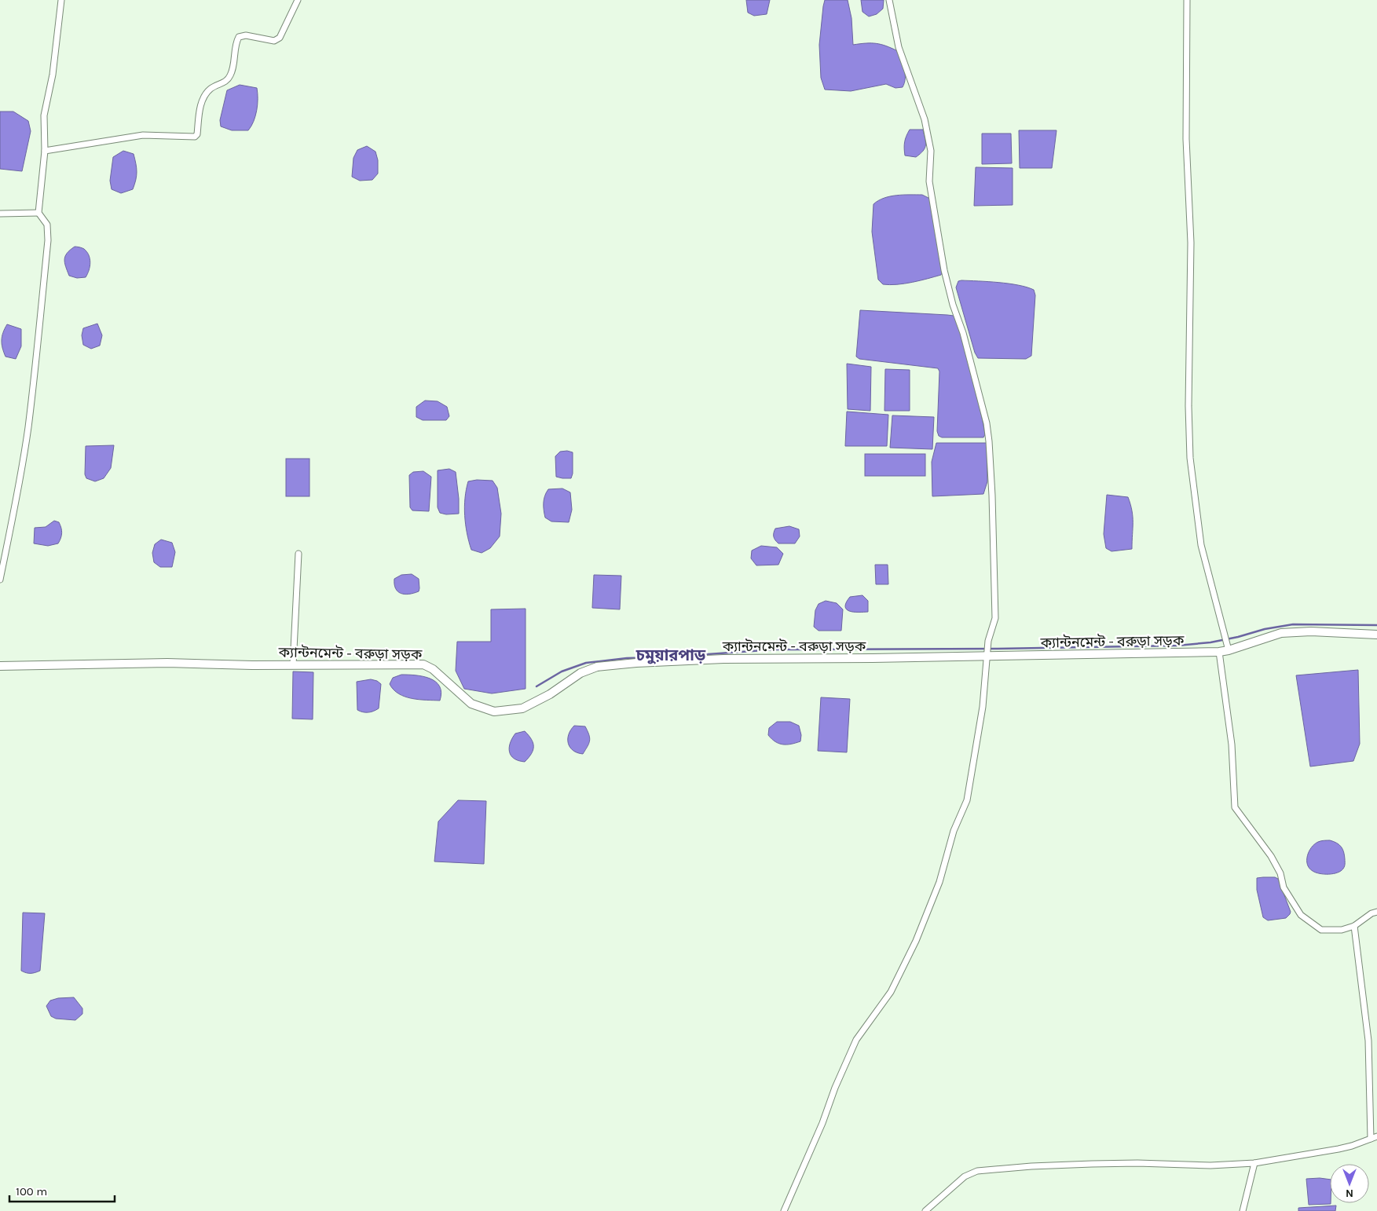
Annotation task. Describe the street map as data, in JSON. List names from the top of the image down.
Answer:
{
  "streets": {
    "main road": ["ক্যান্টনমেন্ট - বরুড়া সড়ক"]
  },
  "districts": ["চমুয়ারপাড়"],
  "scale_bar": "100 m",
  "north": "bottom"
}
